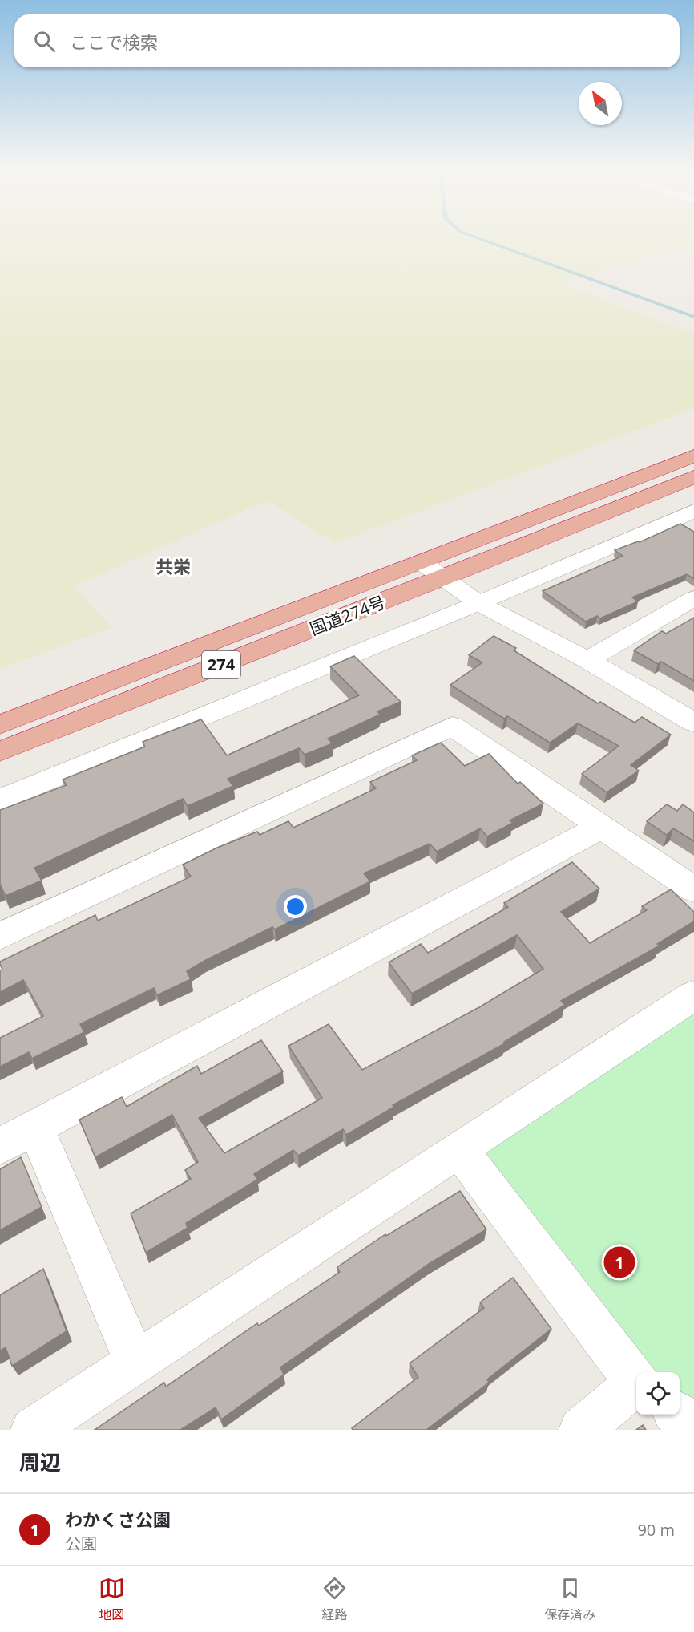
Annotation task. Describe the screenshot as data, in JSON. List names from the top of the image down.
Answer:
{
  "streets": {
    "highway": ["国道274号", "274"]
  },
  "districts": ["共栄"],
  "north": "top left",
  "page": {
    "search": "ここで検索",
    "pins": "1",
    "heading": "周辺",
    "list": [
      {
        "mark": "1",
        "name": "わかくさ公園",
        "note": "公園",
        "value": "90 m"
      }
    ],
    "nav": ["地図", "経路", "保存済み"]
  }
}
